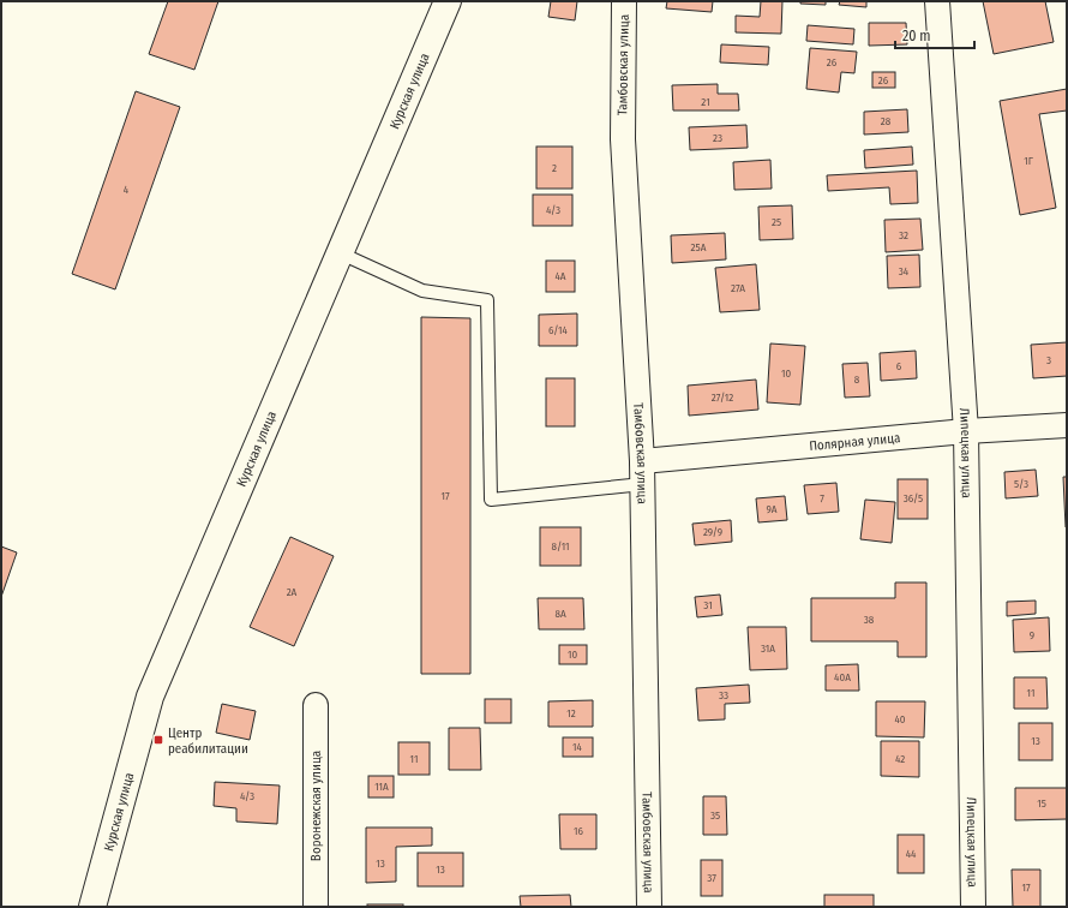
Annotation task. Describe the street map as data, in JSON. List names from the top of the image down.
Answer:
{
  "streets": {
    "street": [
      "Тамбовская улица",
      "Курская улица",
      "Полярная улица",
      "Липецкая улица",
      "Воронежская улица"
    ]
  },
  "crossings": [
    ["Тамбовская улица", "Полярная улица"],
    ["Полярная улица", "Липецкая улица"]
  ],
  "places": {
    "transit": ["Центр реабилитации"]
  },
  "house_numbers": [
    "26",
    "26",
    "21",
    "28",
    "23",
    "1Г",
    "2",
    "4",
    "4/3",
    "25",
    "32",
    "25А",
    "34",
    "4А",
    "27А",
    "6/14",
    "3",
    "6",
    "10",
    "8",
    "27/12",
    "5/3",
    "17",
    "7",
    "36/5",
    "9А",
    "29/9",
    "8/11",
    "2А",
    "31",
    "8А",
    "38",
    "9",
    "31А",
    "10",
    "40А",
    "11",
    "33",
    "12",
    "40",
    "13",
    "14",
    "11",
    "42",
    "11А",
    "4/3",
    "15",
    "35",
    "16",
    "44",
    "13",
    "13",
    "37",
    "17"
  ],
  "scale_bar": "20 m"
}
